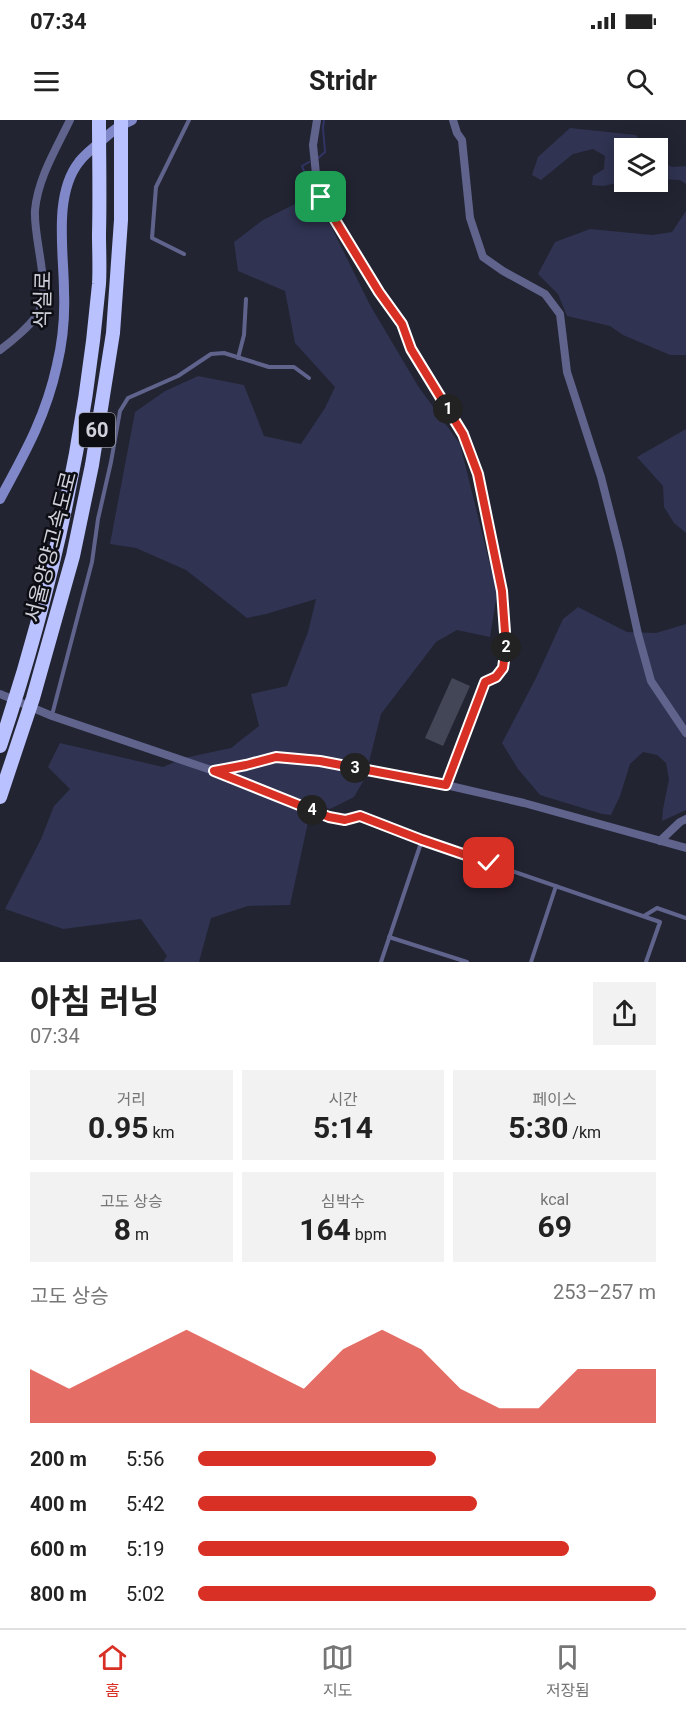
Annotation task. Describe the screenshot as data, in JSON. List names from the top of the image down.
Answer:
{
  "streets": {
    "highway": ["60", "서울양양고속도로"],
    "main road": ["석실로"]
  },
  "page": {
    "status": "07:34",
    "header": "Stridr",
    "pins": [
      "1",
      "2",
      "3",
      "4"
    ],
    "heading": ["아침 러닝", "07:34"],
    "stats": [
      ["거리", "0.95 km"],
      ["시간", "5:14"],
      ["페이스", "5:30 /km"],
      ["고도 상승", "8 m"],
      ["심박수", "164 bpm"],
      ["kcal", "69"]
    ],
    "chart": ["고도 상승", "253–257 m"],
    "list": [
      {
        "name": "200 m",
        "note": "5:56"
      },
      {
        "name": "400 m",
        "note": "5:42"
      },
      {
        "name": "600 m",
        "note": "5:19"
      },
      {
        "name": "800 m",
        "note": "5:02"
      }
    ],
    "tabs": ["홈", "지도", "저장됨"]
  }
}
